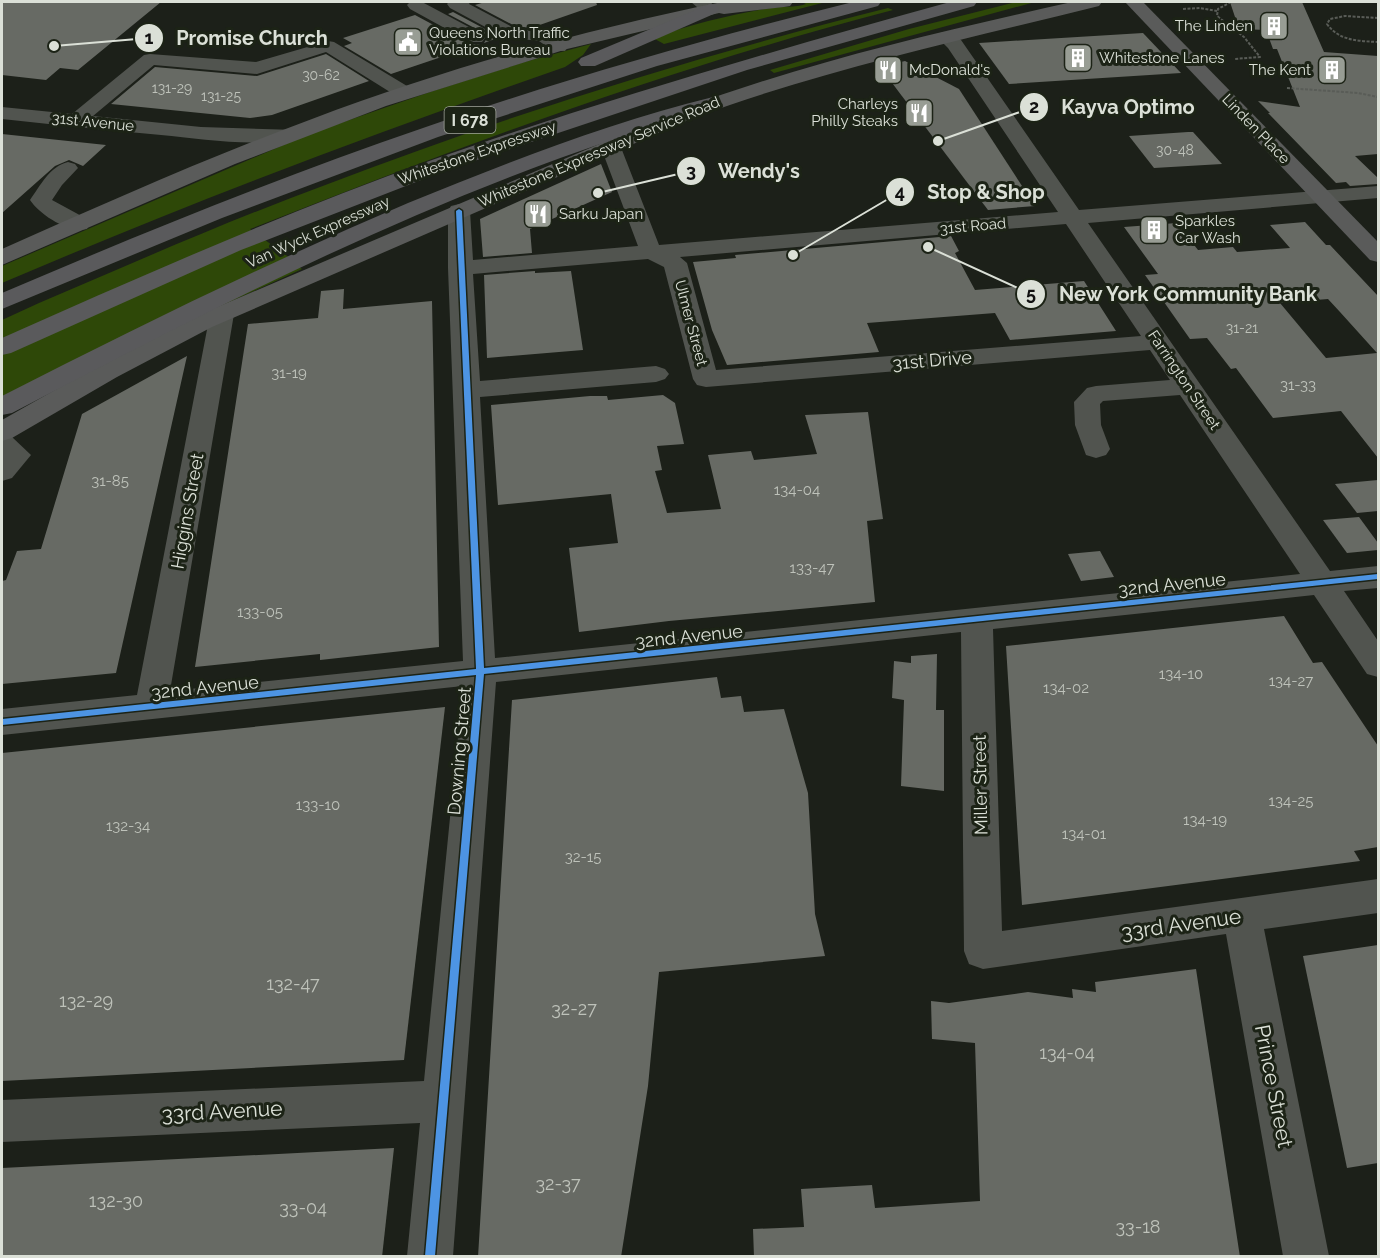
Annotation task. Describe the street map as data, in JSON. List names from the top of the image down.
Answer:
{
  "streets": {
    "highway": ["I 678", "Whitestone Expressway", "Van Wyck Expressway"],
    "main road": ["Linden Place", "Whitestone Expressway Service Road"],
    "street": [
      "31st Avenue",
      "31st Road",
      "Ulmer Street",
      "31st Drive",
      "Farrington Street",
      "Higgins Street",
      "32nd Avenue",
      "Downing Street",
      "Miller Street",
      "33rd Avenue",
      "Prince Street"
    ]
  },
  "crossings": [
    ["Linden Place", "31st Road"],
    ["Whitestone Expressway Service Road", "Farrington Street"],
    ["Whitestone Expressway Service Road", "Higgins Street"],
    ["Whitestone Expressway Service Road", "Downing Street"],
    ["31st Road", "Ulmer Street"],
    ["31st Road", "Farrington Street"],
    ["31st Road", "Downing Street"],
    ["Ulmer Street", "31st Drive"],
    ["31st Drive", "Farrington Street"],
    ["Farrington Street", "32nd Avenue"],
    ["Higgins Street", "32nd Avenue"],
    ["32nd Avenue", "Downing Street"],
    ["32nd Avenue", "Miller Street"],
    ["Downing Street", "33rd Avenue"],
    ["Miller Street", "33rd Avenue"],
    ["33rd Avenue", "Prince Street"]
  ],
  "places": {
    "building": [
      "The Linden",
      "Whitestone Lanes",
      "The Kent",
      "Sparkles Car Wash"
    ],
    "public building": ["Queens North Traffic Violations Bureau"],
    "other": [
      "Promise Church",
      "Kayva Optimo",
      "Wendy's",
      "New York Community Bank",
      "Stop & Shop"
    ],
    "restaurant": ["McDonald's", "Charleys Philly Steaks", "Sarku Japan"]
  },
  "house_numbers": [
    "30-62",
    "131-29",
    "131-25",
    "30-48",
    "31-21",
    "31-19",
    "31-33",
    "31-85",
    "134-04",
    "133-47",
    "133-05",
    "134-10",
    "134-27",
    "134-02",
    "134-25",
    "133-10",
    "134-19",
    "132-34",
    "134-01",
    "32-15",
    "132-47",
    "132-29",
    "32-27",
    "134-04",
    "32-37",
    "132-30",
    "33-04",
    "33-18"
  ]
}
